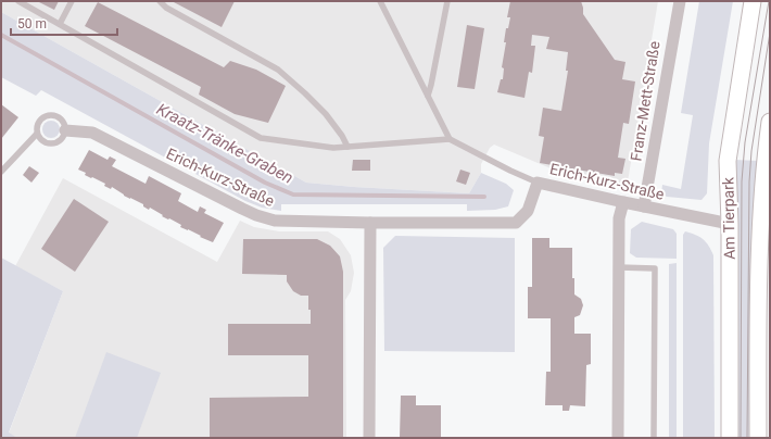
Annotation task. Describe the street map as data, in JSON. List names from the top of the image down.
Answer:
{
  "streets": {
    "main road": ["Am Tierpark"],
    "street": ["Franz-Mett-Straße", "Erich-Kurz-Straße"]
  },
  "crossings": [
    ["Franz-Mett-Straße", "Erich-Kurz-Straße"],
    ["Erich-Kurz-Straße", "Am Tierpark"]
  ],
  "water": ["Kraatz-Tränke-Graben"],
  "scale_bar": "50 m"
}
